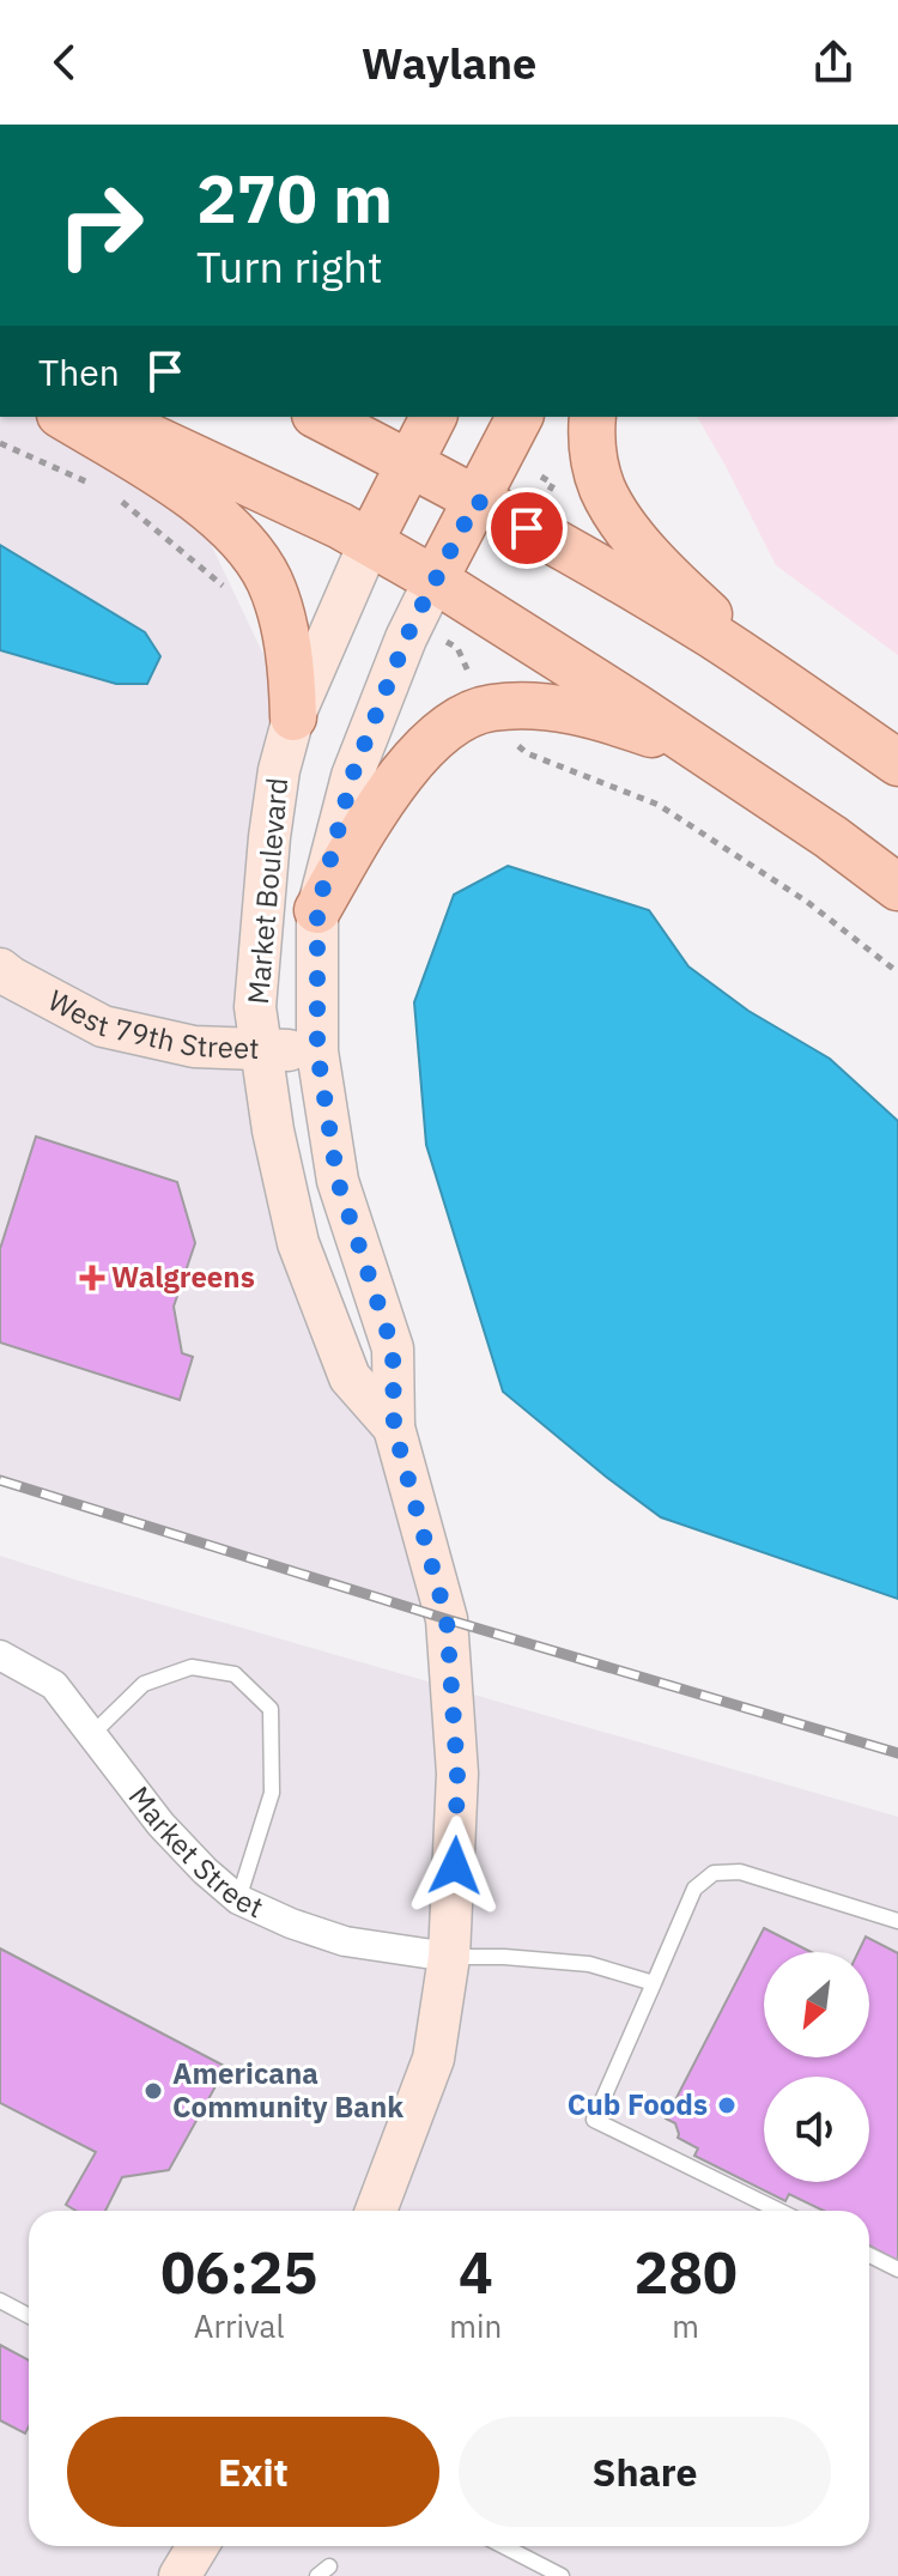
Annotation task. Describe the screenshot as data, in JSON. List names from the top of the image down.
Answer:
{
  "streets": {
    "main road": ["Market Boulevard"],
    "street": ["West 79th Street", "Market Street"]
  },
  "crossings": [
    ["Market Boulevard", "West 79th Street"],
    ["Market Boulevard", "Market Street"]
  ],
  "places": {
    "health": ["Walgreens"],
    "other": ["Americana Community Bank", "Cub Foods"]
  },
  "north": "bottom left",
  "page": {
    "header": "Waylane",
    "turn": ["270 m", "Turn right"],
    "then": "Then",
    "eta": [
      "06:25",
      "Arrival",
      "4",
      "min",
      "280",
      "m"
    ],
    "buttons": ["Exit", "Share"]
  }
}
